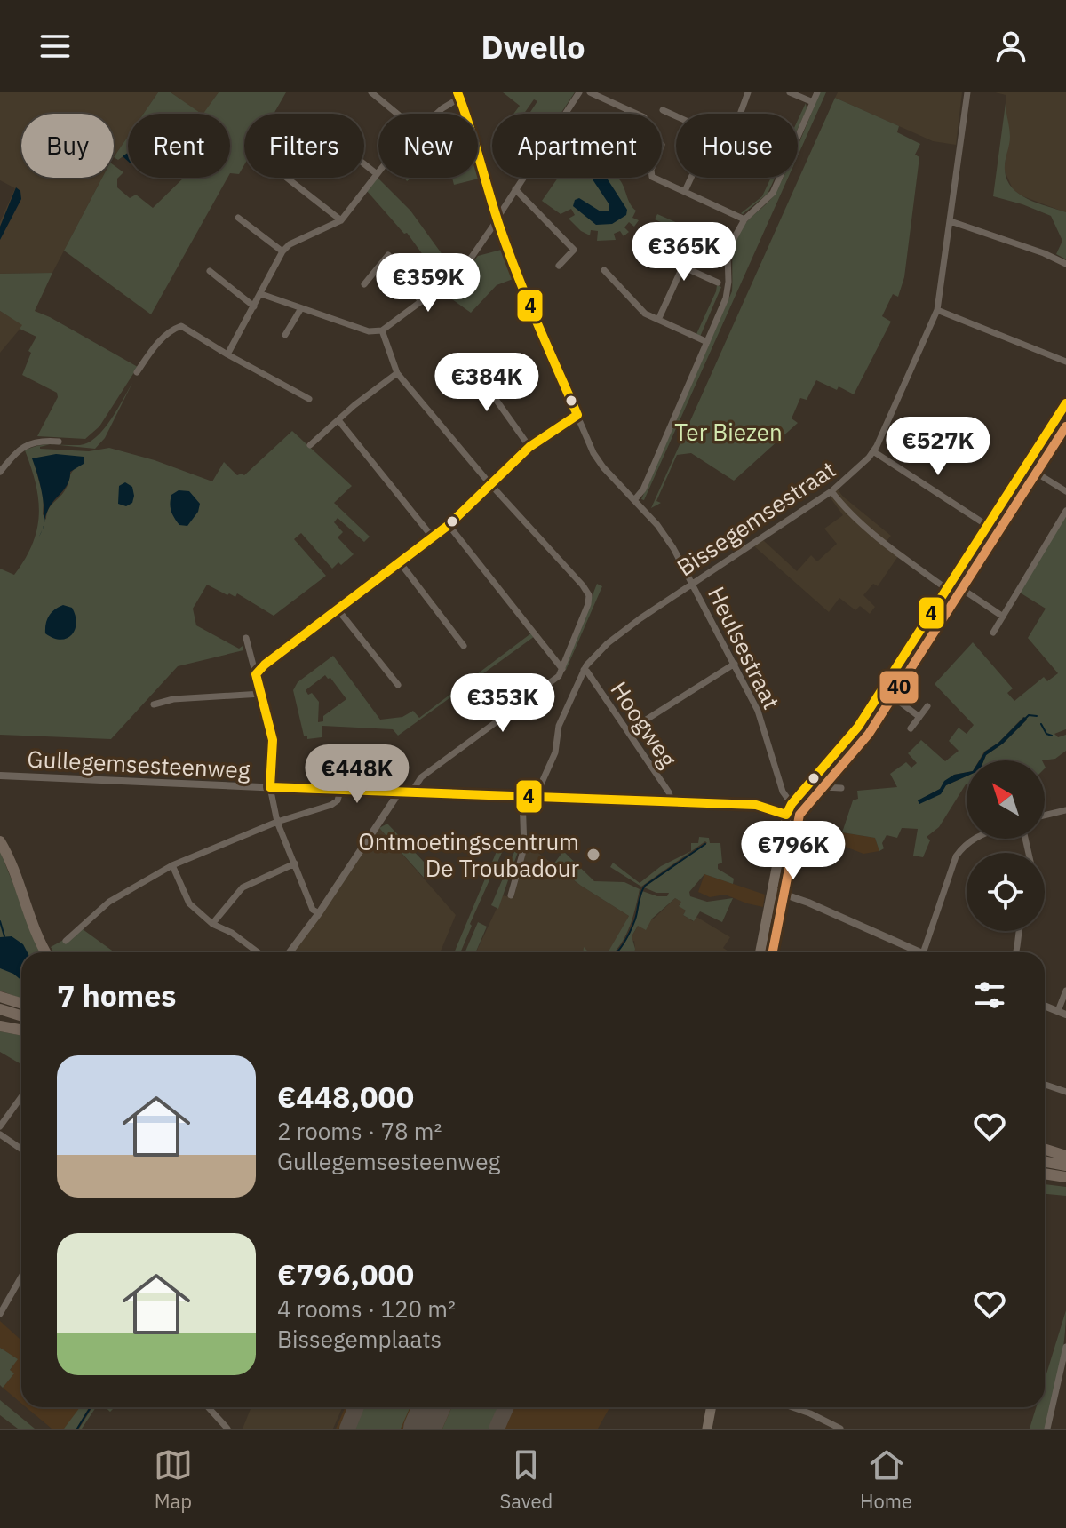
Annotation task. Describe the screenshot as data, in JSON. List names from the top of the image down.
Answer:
{
  "streets": {
    "street": [
      "Bissegemsestraat",
      "Heulsestraat",
      "Hoogweg",
      "Gullegemsesteenweg"
    ]
  },
  "crossings": [
    ["Bissegemsestraat", "Heulsestraat"],
    ["Bissegemsestraat", "Hoogweg"],
    ["Bissegemsestraat", "Gullegemsesteenweg"],
    ["Heulsestraat", "Gullegemsesteenweg"],
    ["Hoogweg", "Gullegemsesteenweg"]
  ],
  "parks": ["Ter Biezen"],
  "places": ["Ontmoetingscentrum De Troubadour"],
  "lines": ["transit line 4", "transit line 40"],
  "north": "top left",
  "page": {
    "header": "Dwello",
    "chip": [
      "Buy",
      "Rent",
      "Filters",
      "New",
      "Apartment",
      "House"
    ],
    "price": [
      "€365K",
      "€359K",
      "€384K",
      "€527K",
      "€353K",
      "€448K",
      "€796K"
    ],
    "heading": "7 homes",
    "list": [
      {
        "name": "€448,000",
        "note": "2 rooms · 78 m² · Gullegemsesteenweg"
      },
      {
        "name": "€796,000",
        "note": "4 rooms · 120 m² · Bissegemplaats"
      }
    ],
    "tabs": ["Map", "Saved", "Home"]
  }
}
